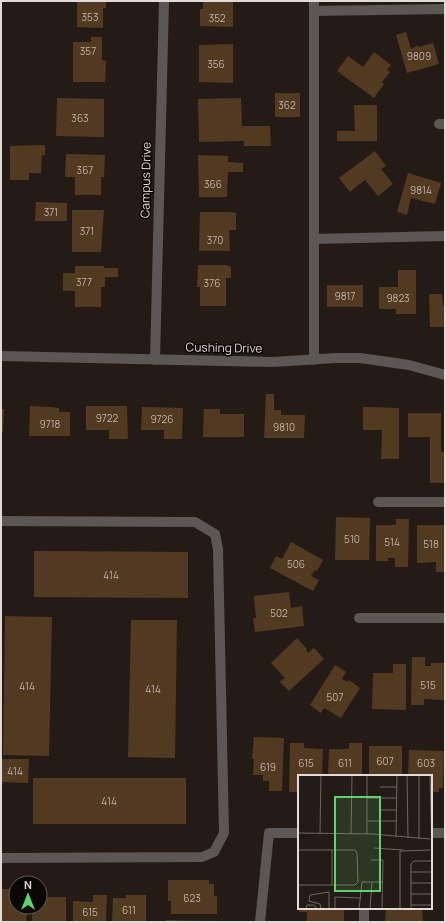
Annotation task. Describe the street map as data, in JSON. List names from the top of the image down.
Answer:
{
  "streets": {
    "street": ["Campus Drive", "Cushing Drive"]
  },
  "crossings": [
    ["Campus Drive", "Cushing Drive"]
  ],
  "house_numbers": [
    "353",
    "352",
    "357",
    "9809",
    "356",
    "362",
    "363",
    "367",
    "366",
    "9814",
    "371",
    "371",
    "370",
    "377",
    "376",
    "9817",
    "9823",
    "9722",
    "9726",
    "9718",
    "9810",
    "510",
    "514",
    "518",
    "506",
    "414",
    "502",
    "515",
    "414",
    "414",
    "507",
    "607",
    "615",
    "611",
    "603",
    "619",
    "414",
    "414",
    "623",
    "611",
    "615"
  ],
  "north": "top"
}
